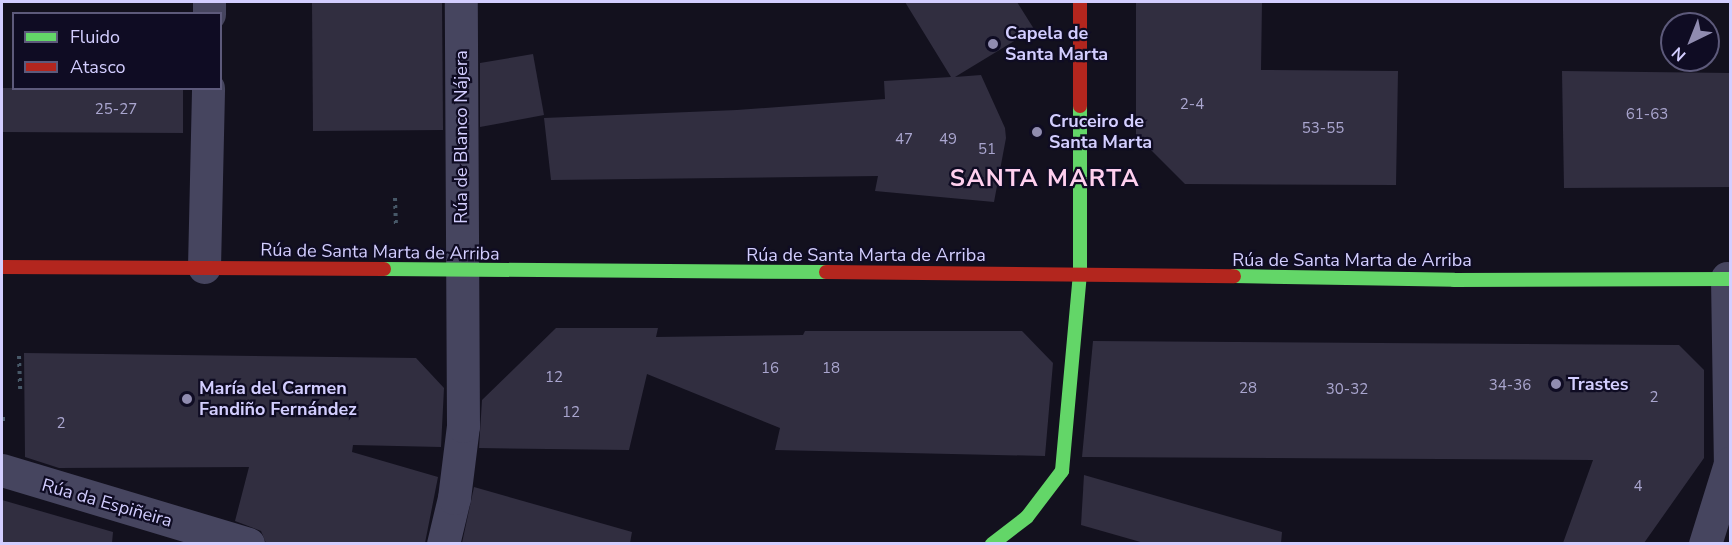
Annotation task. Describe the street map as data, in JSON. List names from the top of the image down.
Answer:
{
  "streets": {
    "street": ["Rúa de Blanco Nájera", "Rúa de Santa Marta de Arriba", "Rúa da Espiñeira"]
  },
  "crossings": [
    ["Rúa de Blanco Nájera", "Rúa de Santa Marta de Arriba"]
  ],
  "districts": ["SANTA MARTA"],
  "places": [
    "Capela de Santa Marta",
    "Cruceiro de Santa Marta",
    "Trastes",
    "María del Carmen Fandiño Fernández"
  ],
  "house_numbers": [
    "2-4",
    "25-27",
    "61-63",
    "53-55",
    "47",
    "49",
    "51",
    "16",
    "18",
    "12",
    "34-36",
    "28",
    "30-32",
    "2",
    "12",
    "2",
    "4"
  ],
  "legend": ["Fluido", "Atasco"],
  "north": "bottom left"
}
